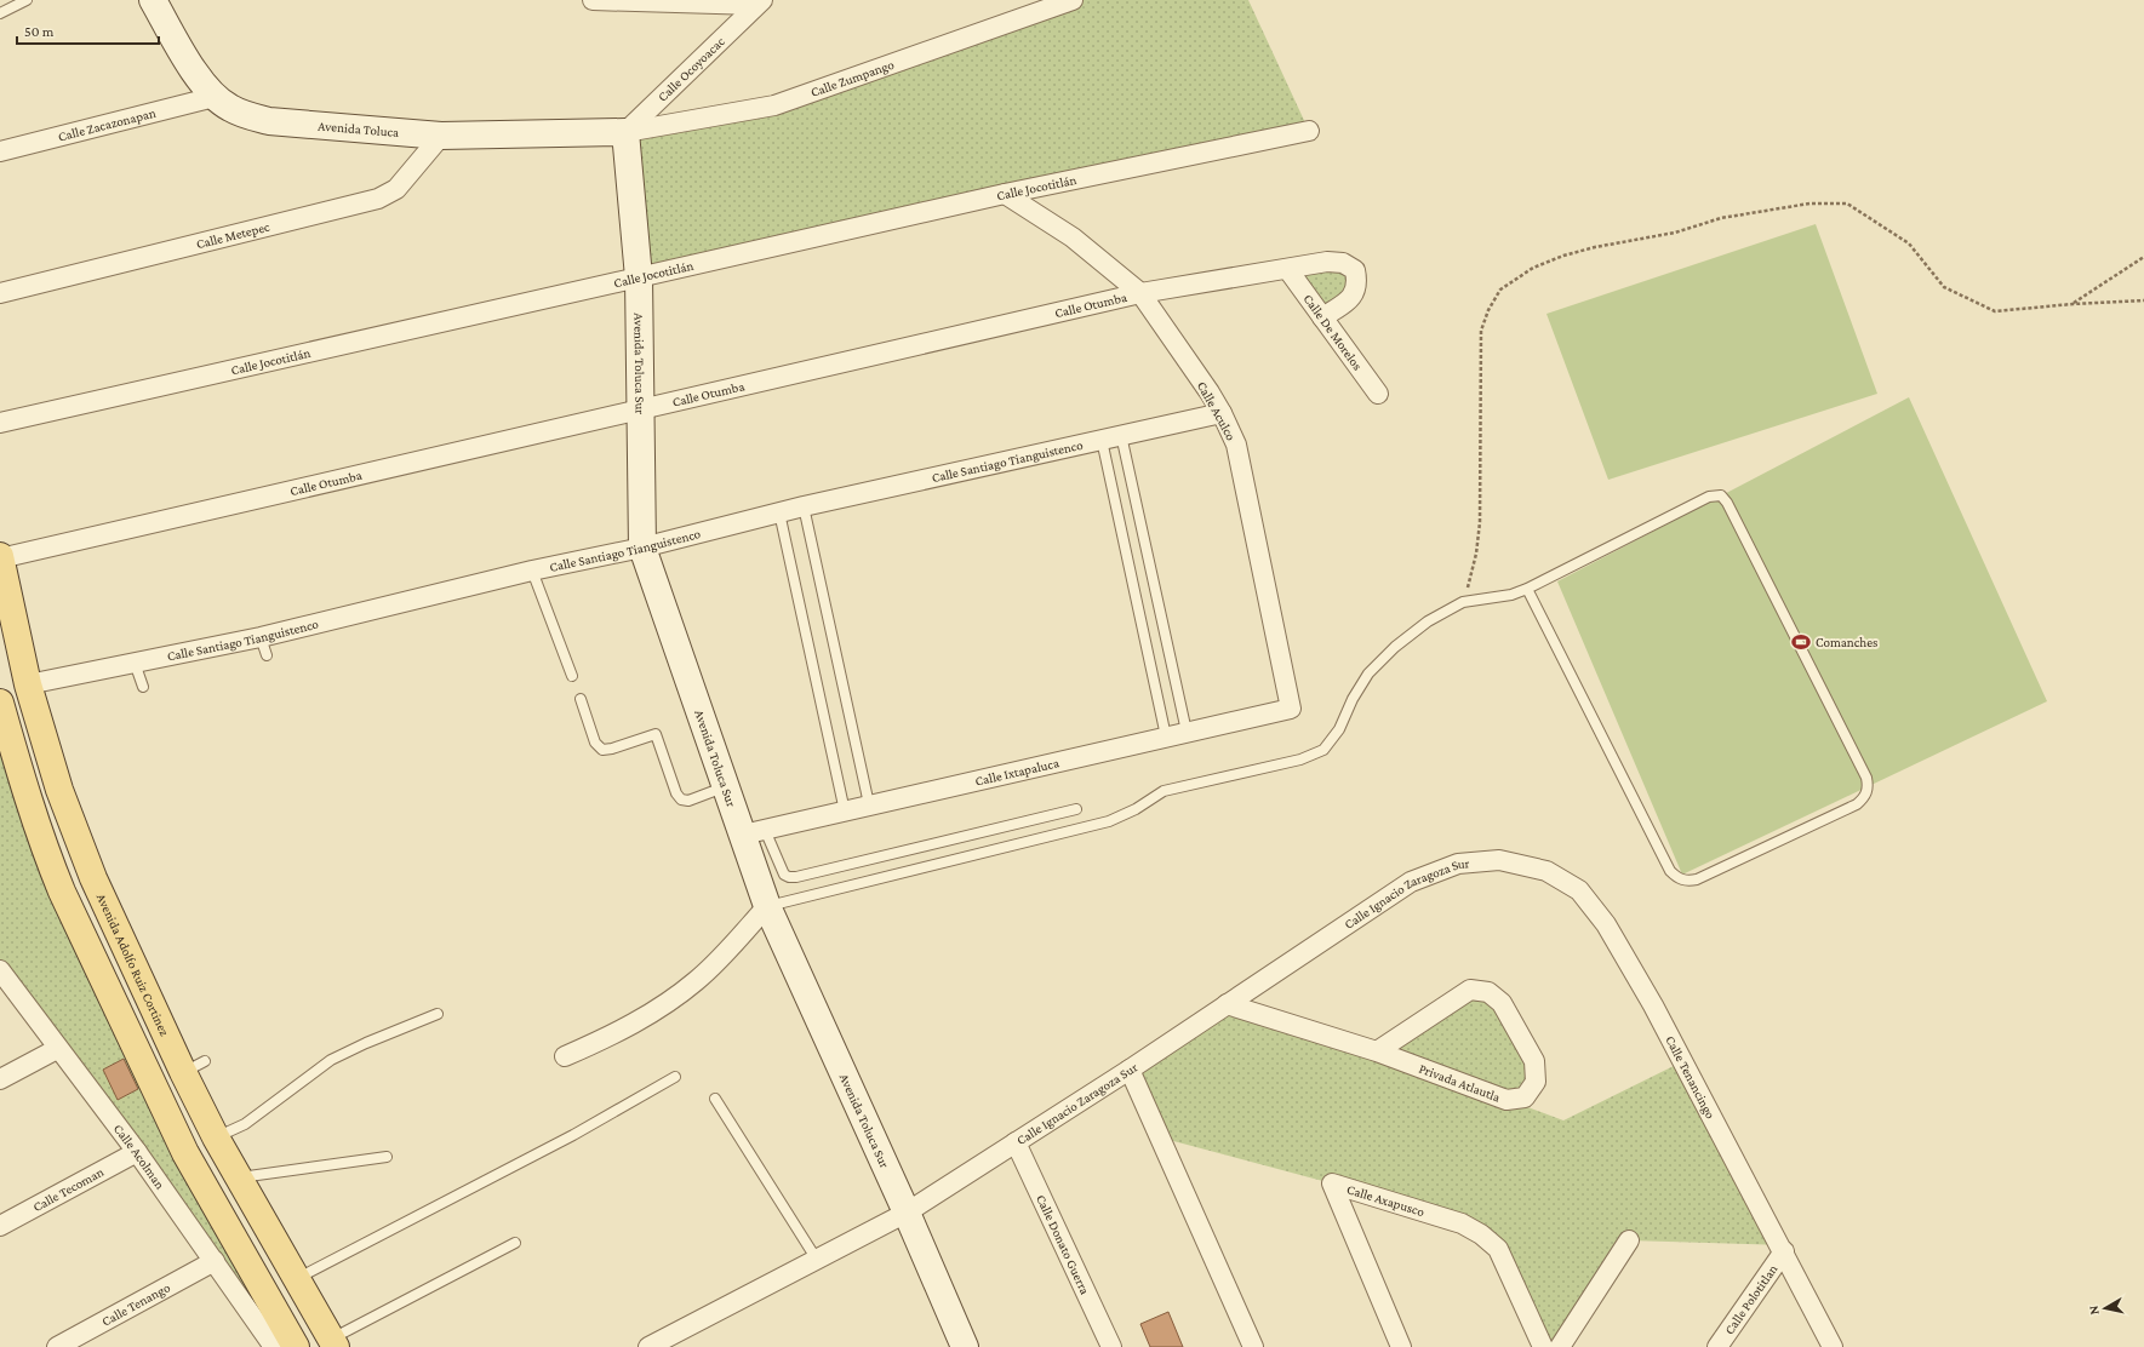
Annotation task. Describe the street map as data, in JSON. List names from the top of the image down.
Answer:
{
  "streets": {
    "main road": ["Avenida Adolfo Ruiz Cortinez"],
    "street": [
      "Calle Ocoyoacac",
      "Calle Zumpango",
      "Calle Zacazonapan",
      "Avenida Toluca",
      "Calle Jocotitlán",
      "Calle Metepec",
      "Calle Otumba",
      "Calle De Morelos",
      "Avenida Toluca Sur",
      "Calle Aculco",
      "Calle Santiago Tianguistenco",
      "Calle Ixtapaluca",
      "Calle Ignacio Zaragoza Sur",
      "Calle Tenancingo",
      "Privada Atlautla",
      "Calle Acolman",
      "Calle Tecoman",
      "Calle Axapusco",
      "Calle Donato Guerra",
      "Calle Polotitlan",
      "Calle Tenango"
    ]
  },
  "crossings": [
    ["Calle Ocoyoacac", "Calle Zumpango"],
    ["Calle Ocoyoacac", "Avenida Toluca"],
    ["Calle Ocoyoacac", "Avenida Toluca Sur"],
    ["Calle Zumpango", "Avenida Toluca"],
    ["Calle Zumpango", "Avenida Toluca Sur"],
    ["Calle Zacazonapan", "Avenida Toluca"],
    ["Avenida Toluca", "Calle Metepec"],
    ["Avenida Toluca", "Avenida Toluca Sur"],
    ["Calle Jocotitlán", "Avenida Toluca Sur"],
    ["Calle Jocotitlán", "Calle Aculco"],
    ["Calle Otumba", "Calle De Morelos"],
    ["Calle Otumba", "Avenida Toluca Sur"],
    ["Calle Otumba", "Calle Aculco"],
    ["Calle Otumba", "Avenida Adolfo Ruiz Cortinez"],
    ["Avenida Toluca Sur", "Calle Santiago Tianguistenco"],
    ["Avenida Toluca Sur", "Calle Ixtapaluca"],
    ["Avenida Toluca Sur", "Calle Ignacio Zaragoza Sur"],
    ["Calle Aculco", "Calle Santiago Tianguistenco"],
    ["Calle Aculco", "Calle Ixtapaluca"],
    ["Calle Santiago Tianguistenco", "Avenida Adolfo Ruiz Cortinez"],
    ["Calle Ignacio Zaragoza Sur", "Calle Tenancingo"],
    ["Calle Ignacio Zaragoza Sur", "Privada Atlautla"],
    ["Calle Ignacio Zaragoza Sur", "Calle Donato Guerra"],
    ["Calle Tenancingo", "Calle Polotitlan"],
    ["Calle Acolman", "Calle Tecoman"],
    ["Calle Acolman", "Calle Tenango"]
  ],
  "places": {
    "sports": ["Comanches"]
  },
  "scale_bar": "50 m",
  "north": "left"
}
